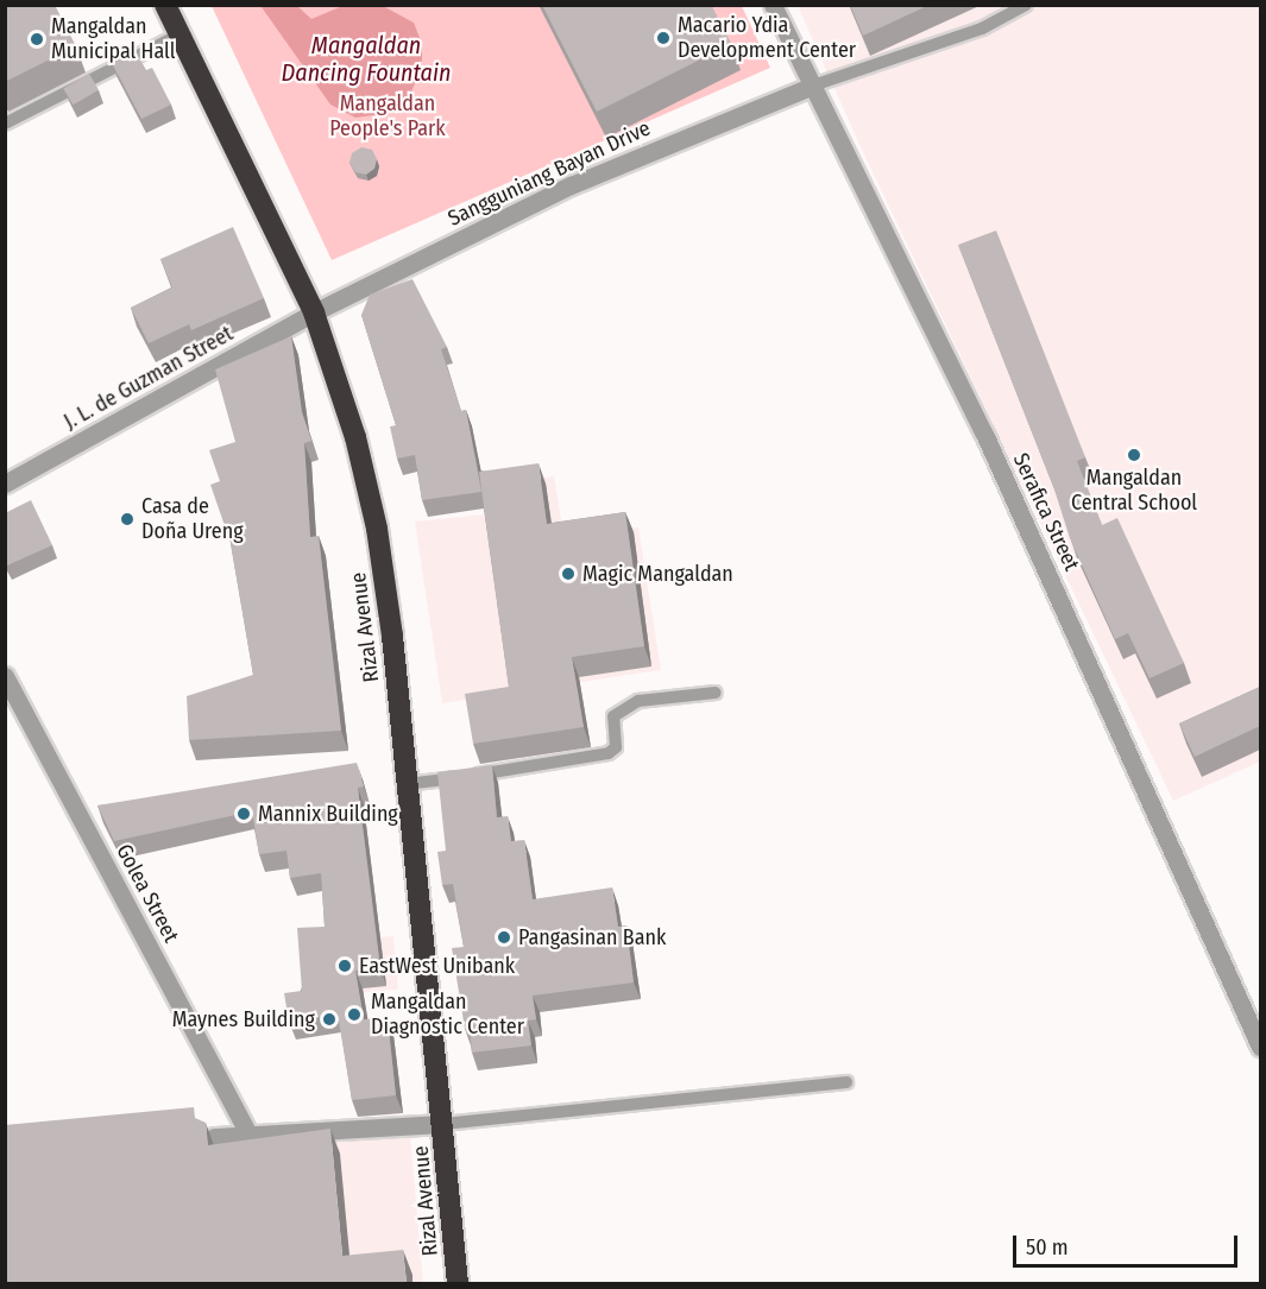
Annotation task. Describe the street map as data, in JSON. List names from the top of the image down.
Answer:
{
  "streets": {
    "highway": ["Rizal Avenue"],
    "street": [
      "Sangguniang Bayan Drive",
      "J. L. de Guzman Street",
      "Serafica Street",
      "Golea Street"
    ]
  },
  "crossings": [
    ["Sangguniang Bayan Drive", "J. L. de Guzman Street"],
    ["Sangguniang Bayan Drive", "Serafica Street"],
    ["Sangguniang Bayan Drive", "Rizal Avenue"],
    ["J. L. de Guzman Street", "Rizal Avenue"]
  ],
  "water": ["Mangaldan Dancing Fountain"],
  "parks": ["Mangaldan People's Park"],
  "places": [
    "Macario Ydia Development Center",
    "Mangaldan Municipal Hall",
    "Mangaldan Central School",
    "Casa de Doña Ureng",
    "Magic Mangaldan",
    "Mannix Building",
    "Pangasinan Bank",
    "EastWest Unibank",
    "Mangaldan Diagnostic Center",
    "Maynes Building"
  ],
  "scale_bar": "50 m"
}
